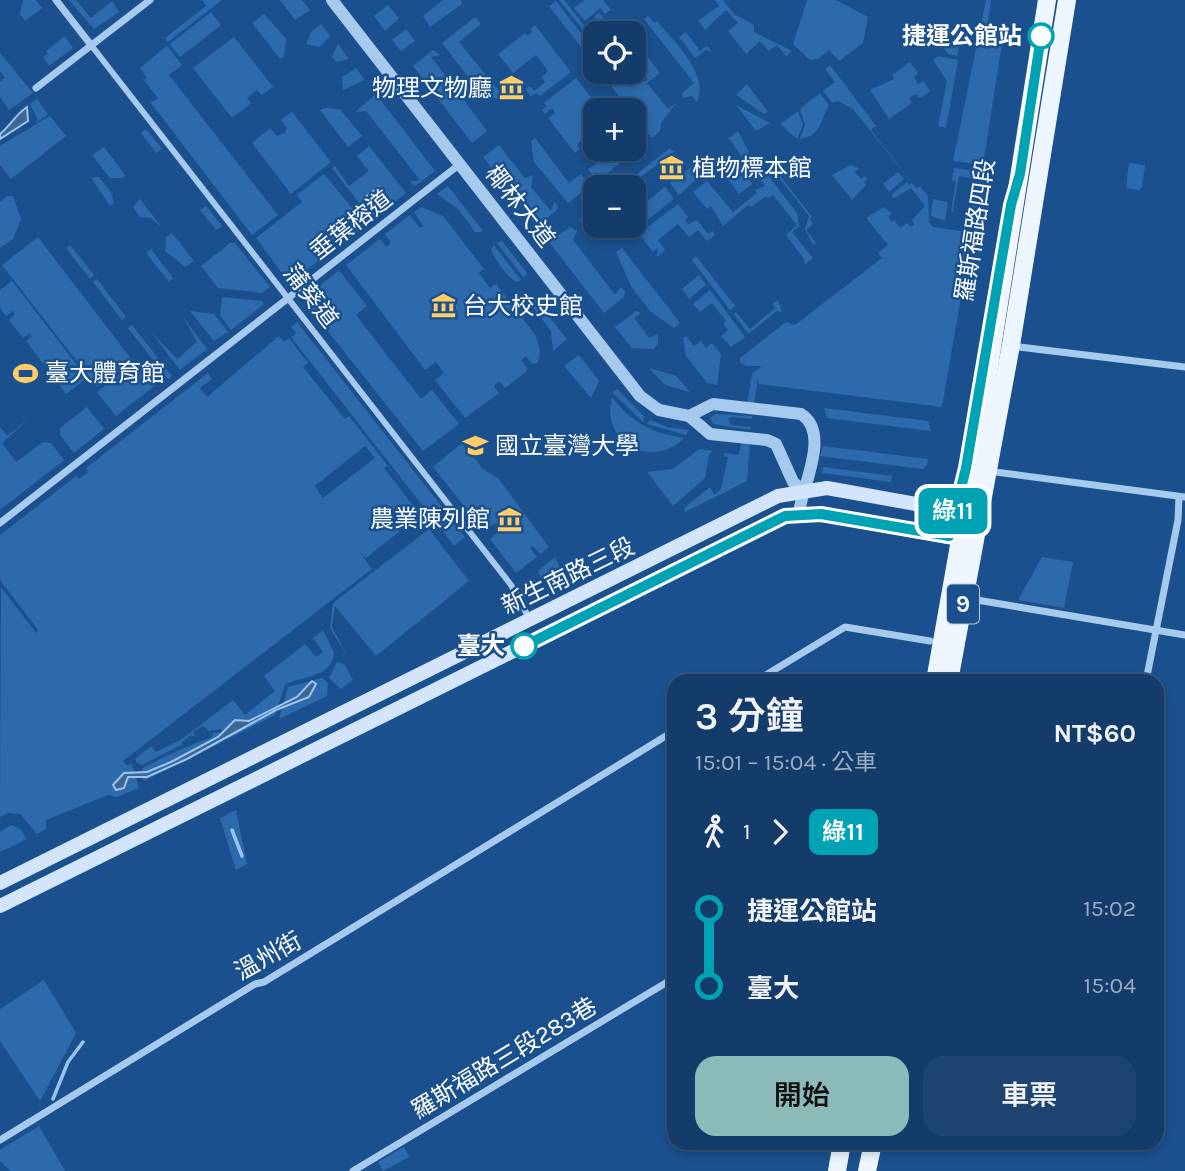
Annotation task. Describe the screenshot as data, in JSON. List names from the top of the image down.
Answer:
{
  "streets": {
    "main road": ["羅斯福路四段", "新生南路三段", "9"],
    "street": [
      "椰林大道",
      "垂葉榕道",
      "蒲葵道",
      "溫州街",
      "羅斯福路三段283巷"
    ]
  },
  "crossings": [
    ["椰林大道", "垂葉榕道"],
    ["椰林大道", "新生南路三段"],
    ["垂葉榕道", "蒲葵道"],
    ["羅斯福路四段", "9"],
    ["蒲葵道", "新生南路三段"],
    ["新生南路三段", "9"]
  ],
  "places": {
    "other": ["捷運公館站", "臺大"],
    "museum": [
      "物理文物廳",
      "植物標本館",
      "台大校史館",
      "農業陳列館"
    ],
    "sports": ["臺大體育館"],
    "school or university": ["國立臺灣大學"]
  },
  "lines": ["bus line 綠11"],
  "page": {
    "on_map": "綠11",
    "map_buttons": ["+", "−"],
    "heading": ["3 分鐘", "15:01 – 15:04 · 公車", "NT$60"],
    "legs": ["1", "綠11"],
    "list": [
      {
        "name": "捷運公館站",
        "value": "15:02"
      },
      {
        "name": "臺大",
        "value": "15:04"
      }
    ],
    "buttons": ["開始", "車票"]
  }
}
